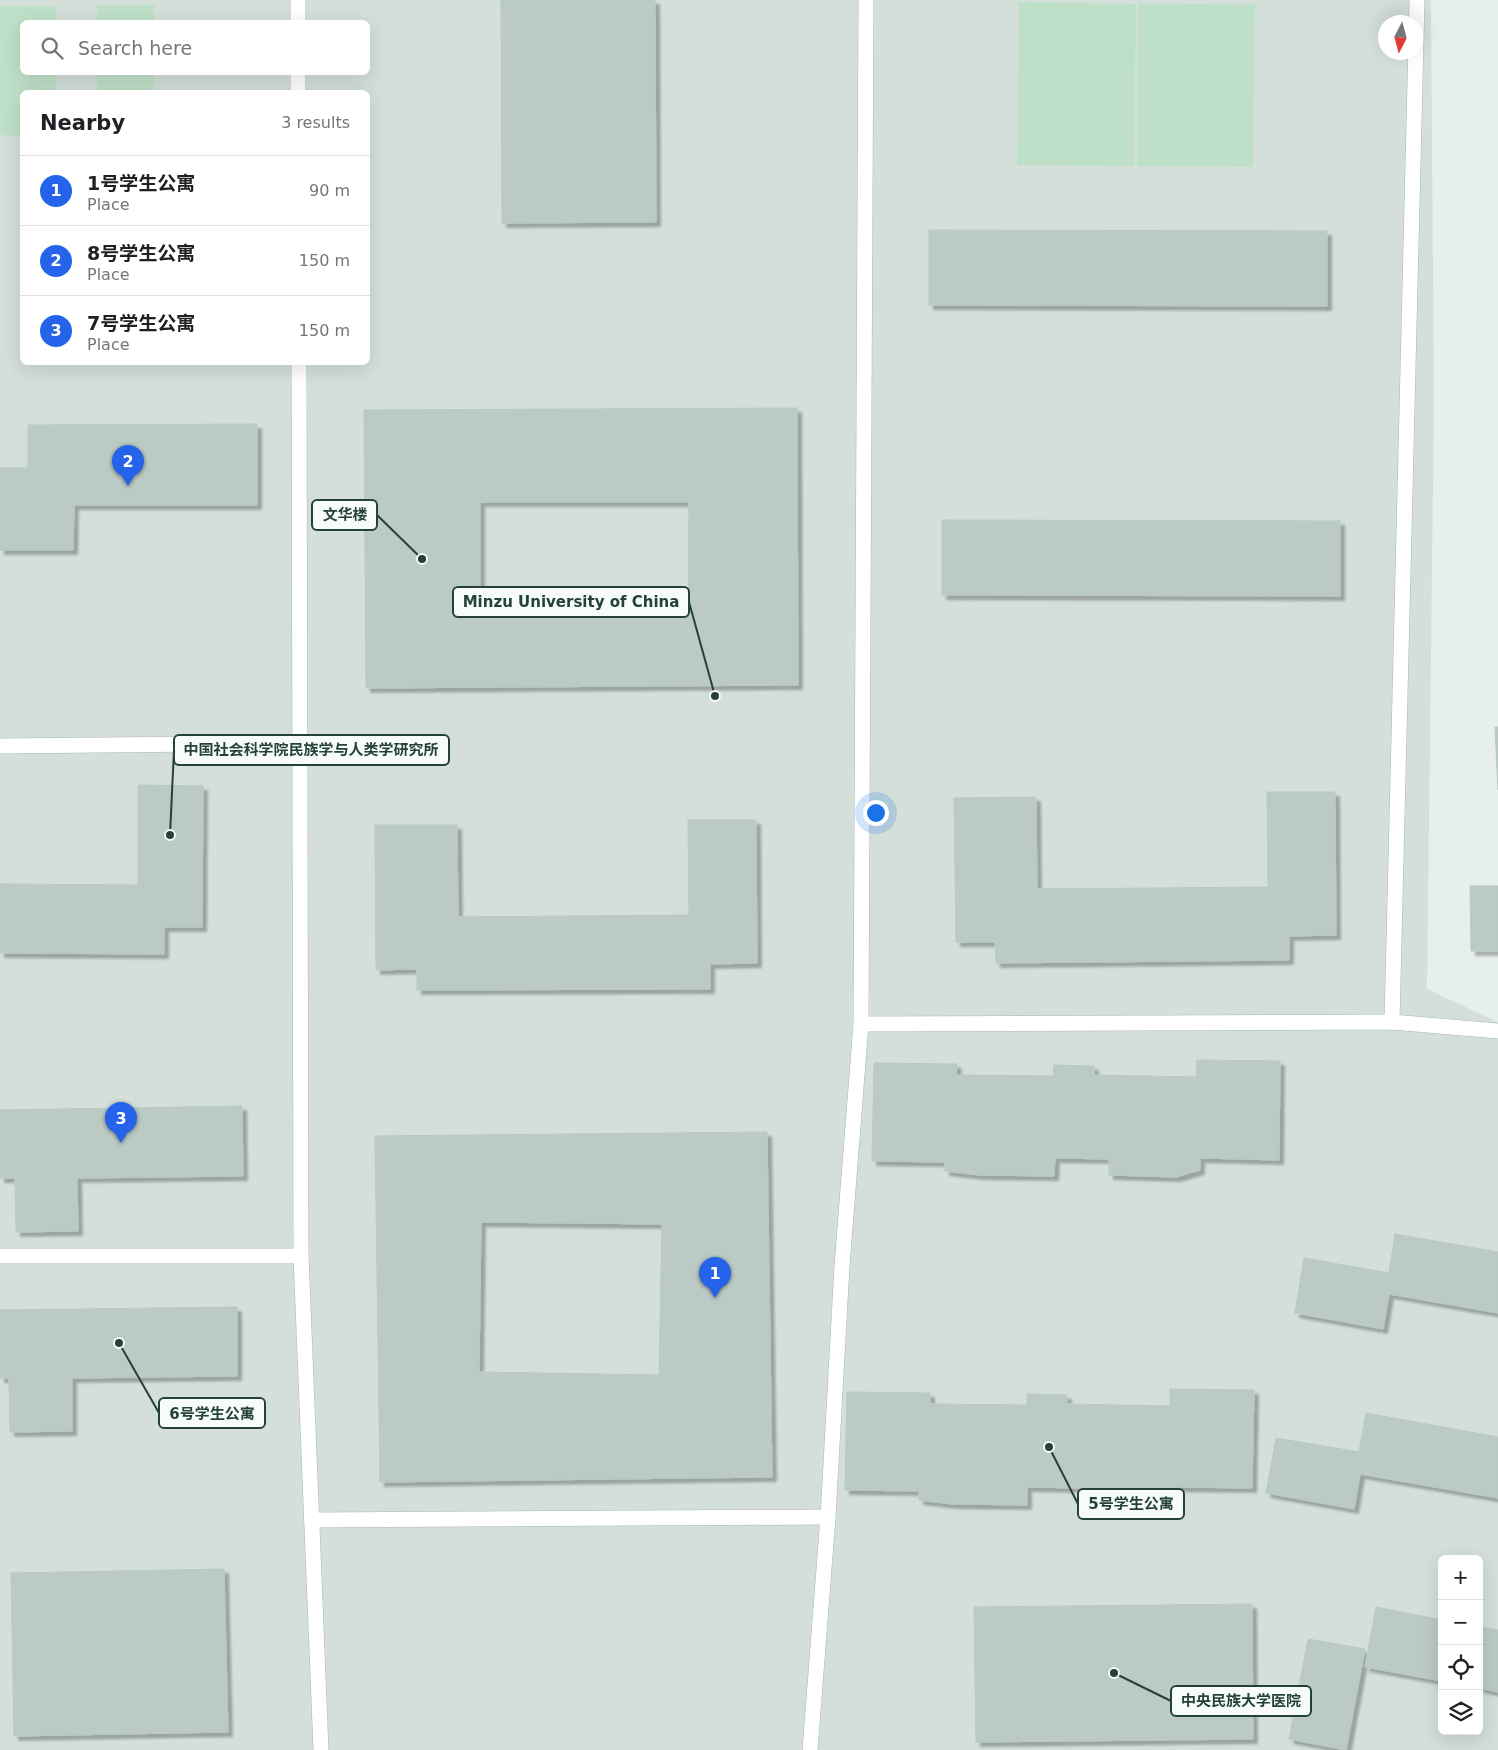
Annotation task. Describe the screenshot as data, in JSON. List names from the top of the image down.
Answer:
{
  "places": [
    "文华楼",
    "Minzu University of China",
    "中国社会科学院民族学与人类学研究所",
    "6号学生公寓",
    "5号学生公寓",
    "中央民族大学医院"
  ],
  "north": "bottom",
  "page": {
    "search": "Search here",
    "heading": ["Nearby", "3 results"],
    "list": [
      {
        "mark": "1",
        "name": "1号学生公寓",
        "note": "Place",
        "value": "90 m"
      },
      {
        "mark": "2",
        "name": "8号学生公寓",
        "note": "Place",
        "value": "150 m"
      },
      {
        "mark": "3",
        "name": "7号学生公寓",
        "note": "Place",
        "value": "150 m"
      }
    ],
    "pins": ["2", "3", "1"],
    "map_buttons": ["+", "−"]
  }
}
